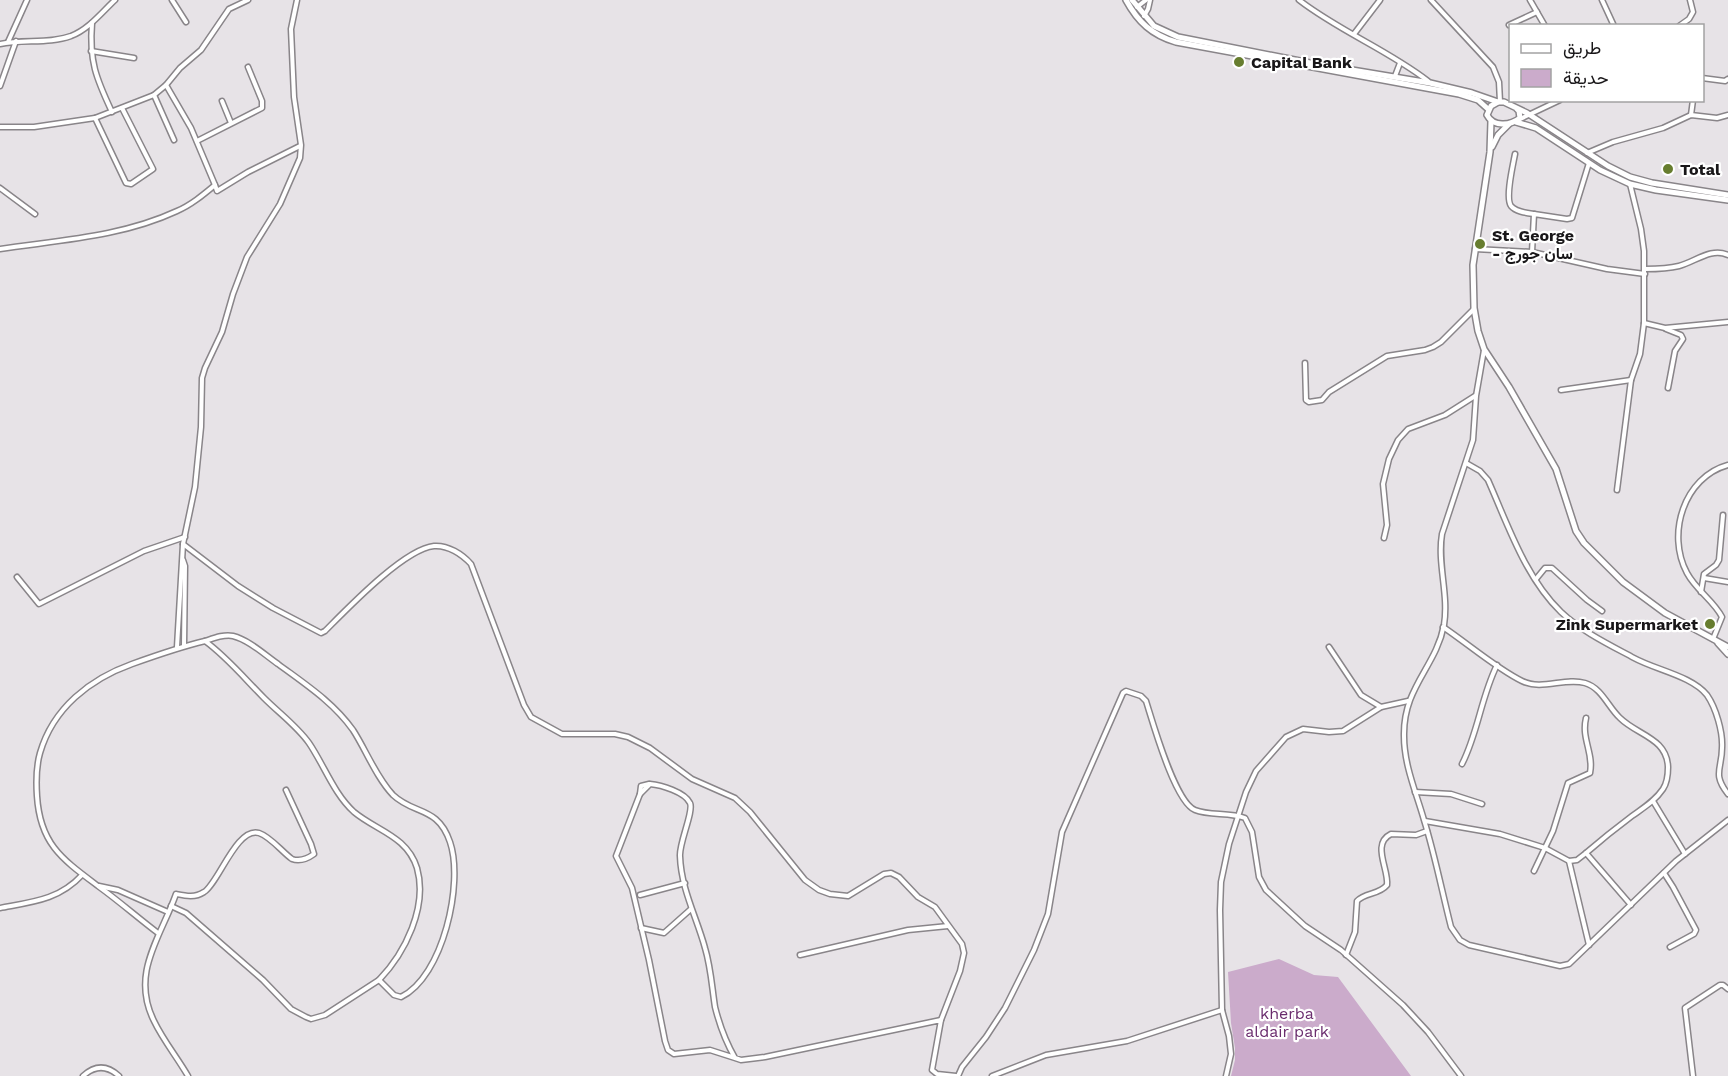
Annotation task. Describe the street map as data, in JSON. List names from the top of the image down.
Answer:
{
  "parks": ["kherba aldair park"],
  "places": [
    "Capital Bank",
    "Total",
    "St. George - سان جورج",
    "Zink Supermarket"
  ],
  "legend": ["طريق", "حديقة"]
}
